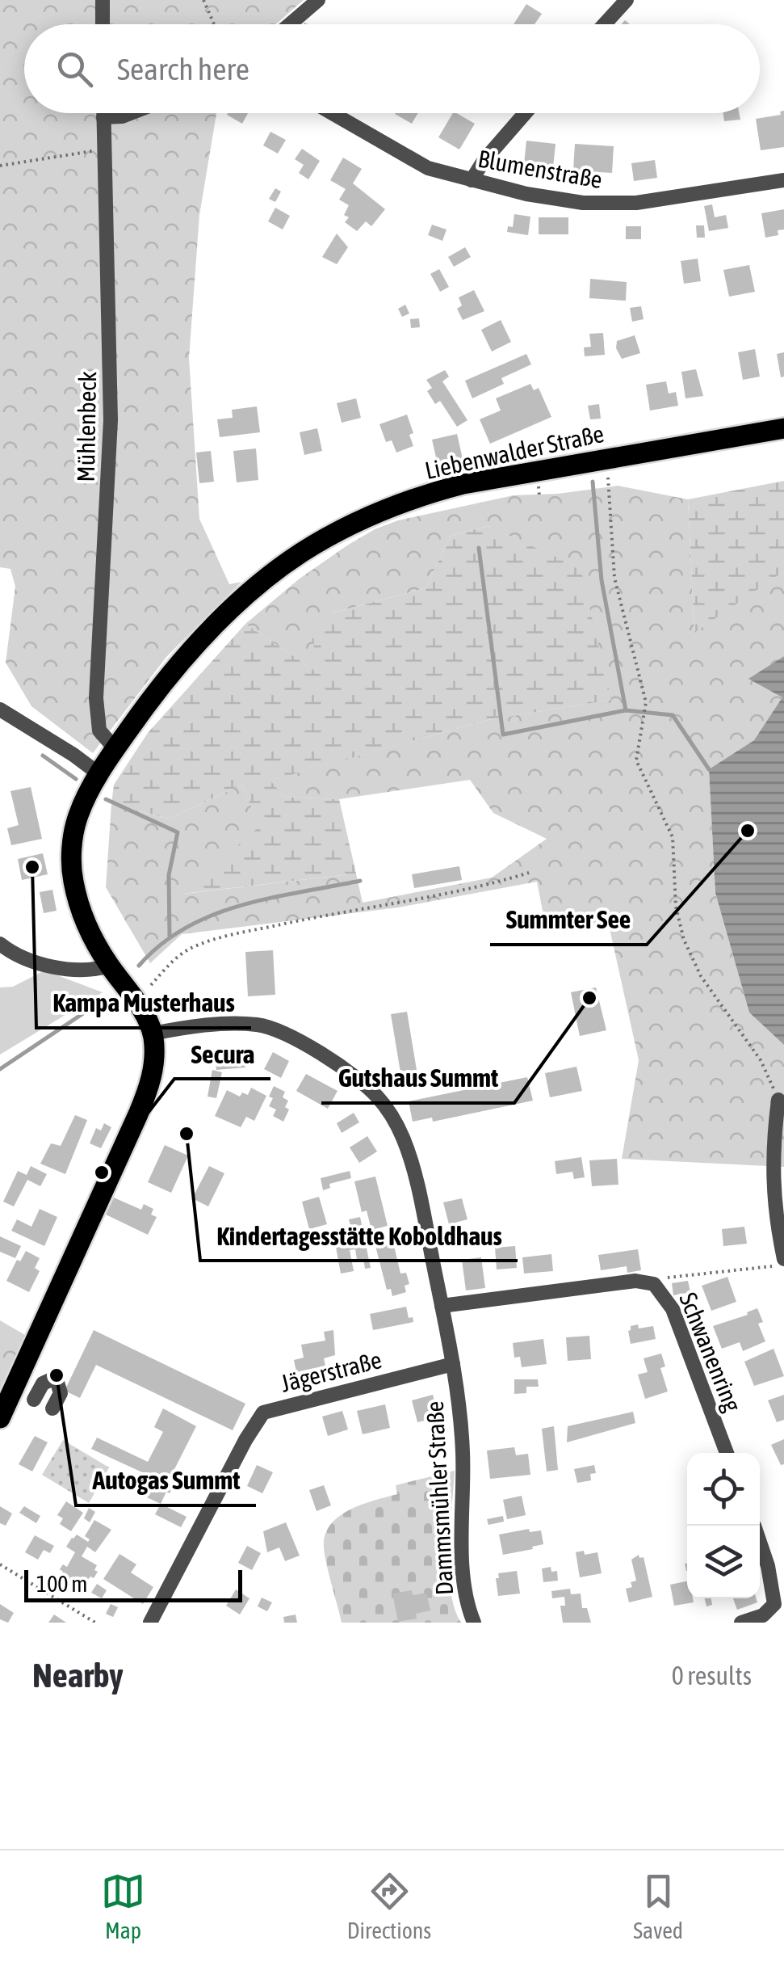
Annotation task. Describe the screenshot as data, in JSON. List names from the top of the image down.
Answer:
{
  "streets": {
    "main road": ["Liebenwalder Straße"],
    "street": [
      "Blumenstraße",
      "Mühlenbeck",
      "Schwanenring",
      "Jägerstraße",
      "Dammsmühler Straße"
    ]
  },
  "crossings": [
    ["Mühlenbeck", "Liebenwalder Straße"],
    ["Liebenwalder Straße", "Dammsmühler Straße"],
    ["Schwanenring", "Dammsmühler Straße"],
    ["Jägerstraße", "Dammsmühler Straße"]
  ],
  "places": [
    "Summter See",
    "Kampa Musterhaus",
    "Gutshaus Summt",
    "Kindertagesstätte Koboldhaus",
    "Secura",
    "Autogas Summt"
  ],
  "scale_bar": "100 m",
  "page": {
    "search": "Search here",
    "scale": "100 m",
    "heading": ["Nearby", "0 results"],
    "nav": ["Map", "Directions", "Saved"]
  }
}
